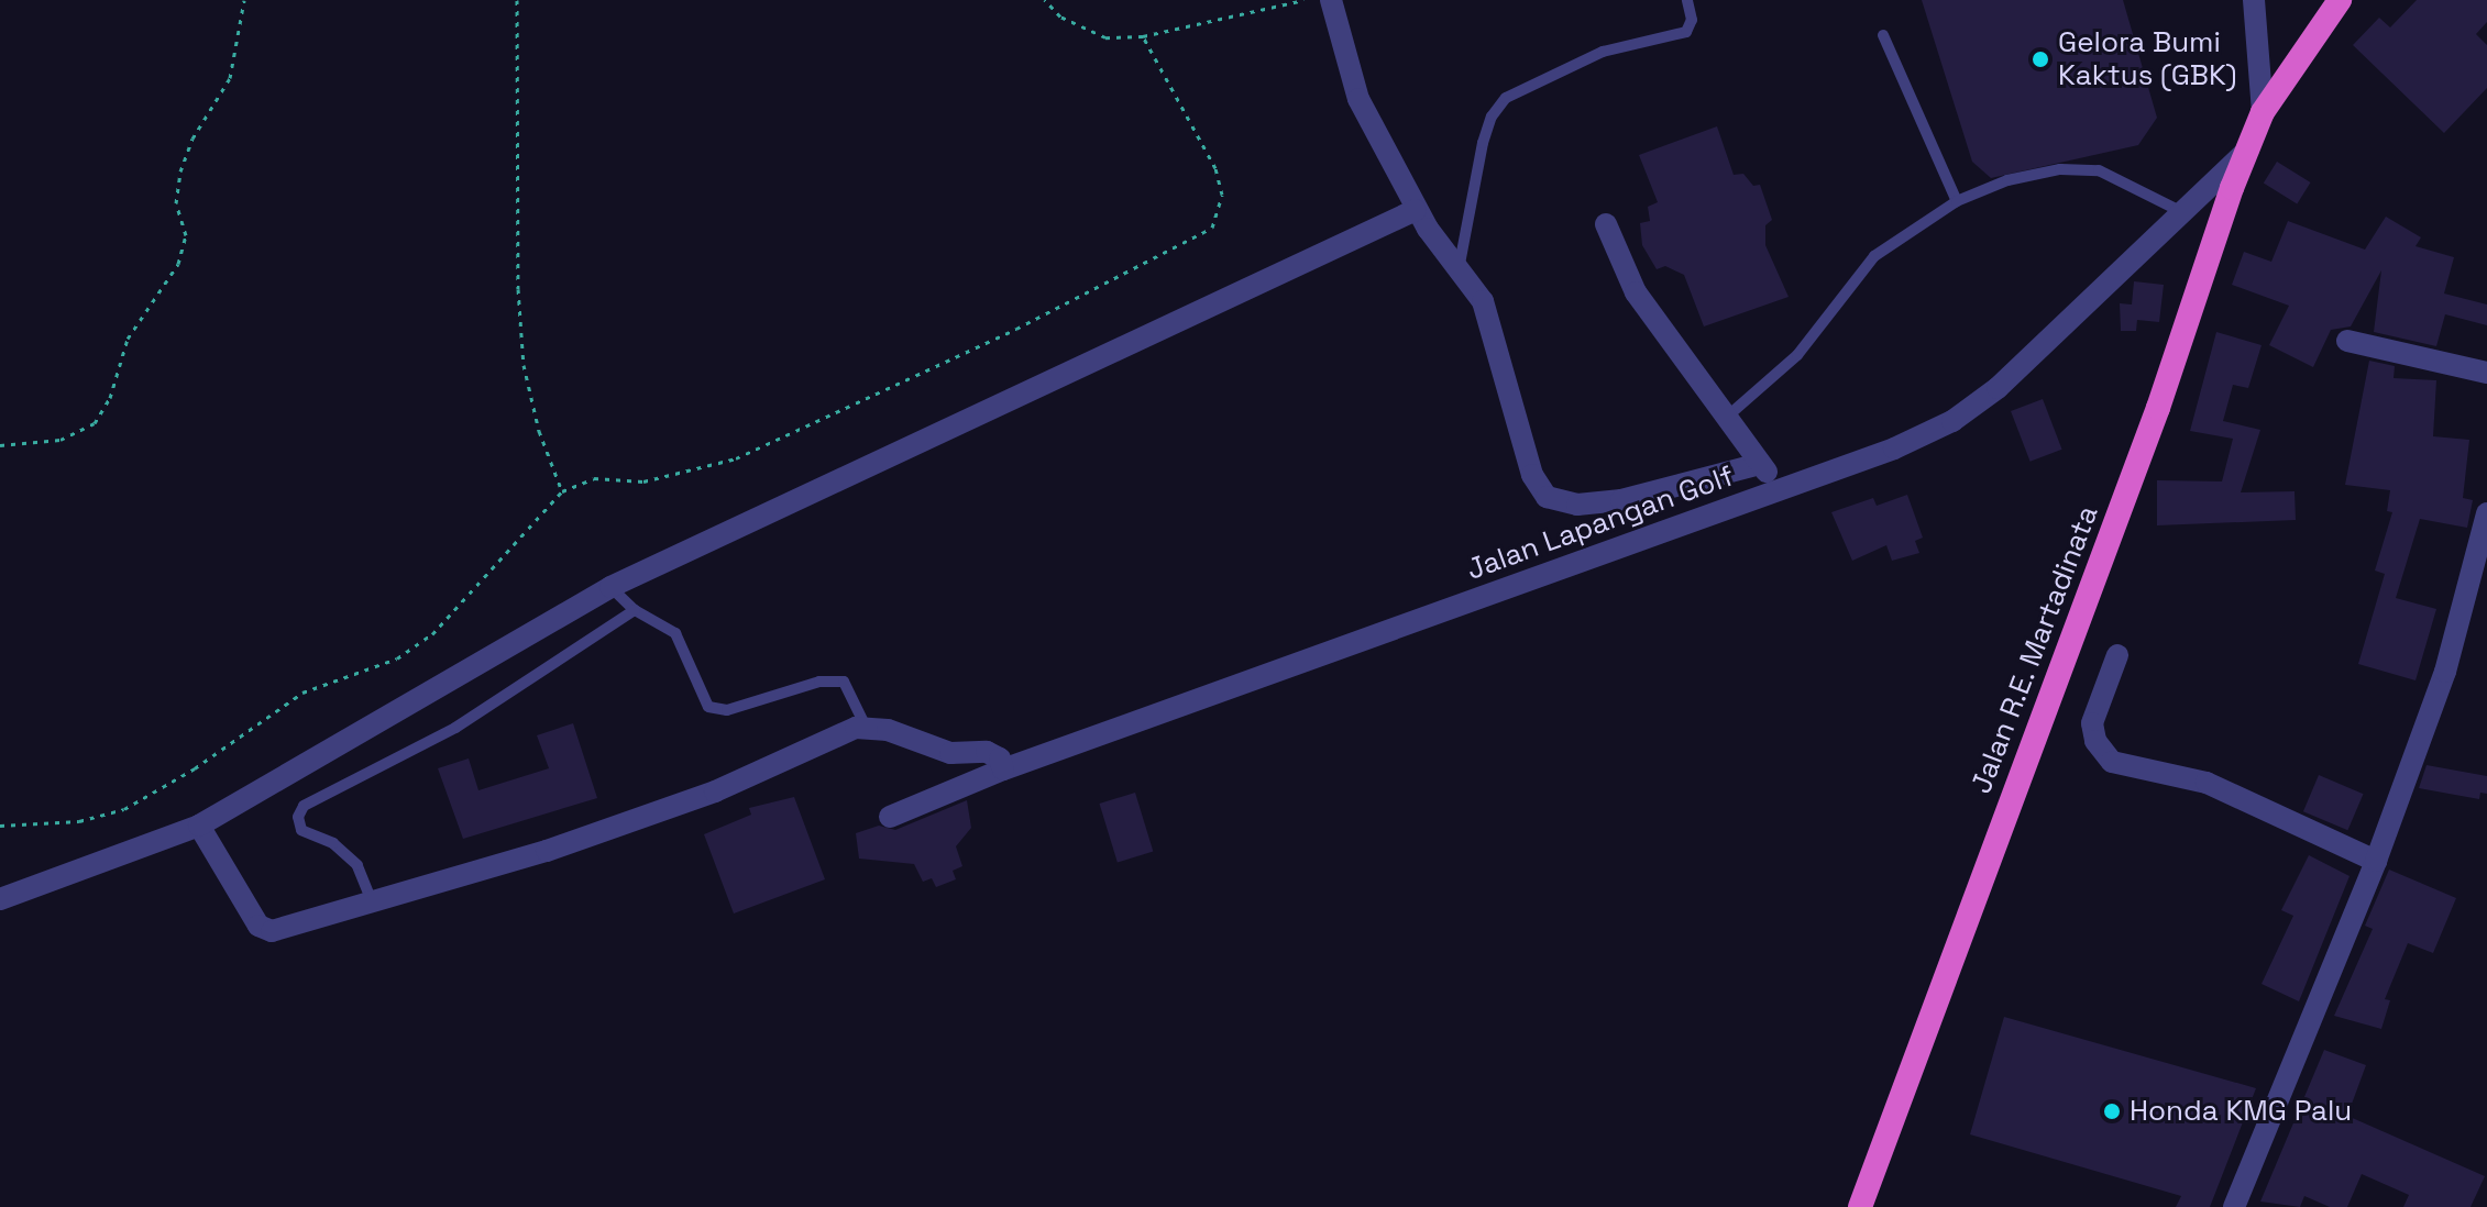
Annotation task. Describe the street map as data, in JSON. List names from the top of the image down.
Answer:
{
  "streets": {
    "highway": ["Jalan R.E. Martadinata"],
    "street": ["Jalan Lapangan Golf"]
  },
  "crossings": [
    ["Jalan Lapangan Golf", "Jalan R.E. Martadinata"]
  ],
  "places": ["Gelora Bumi Kaktus (GBK)", "Honda KMG Palu"]
}
